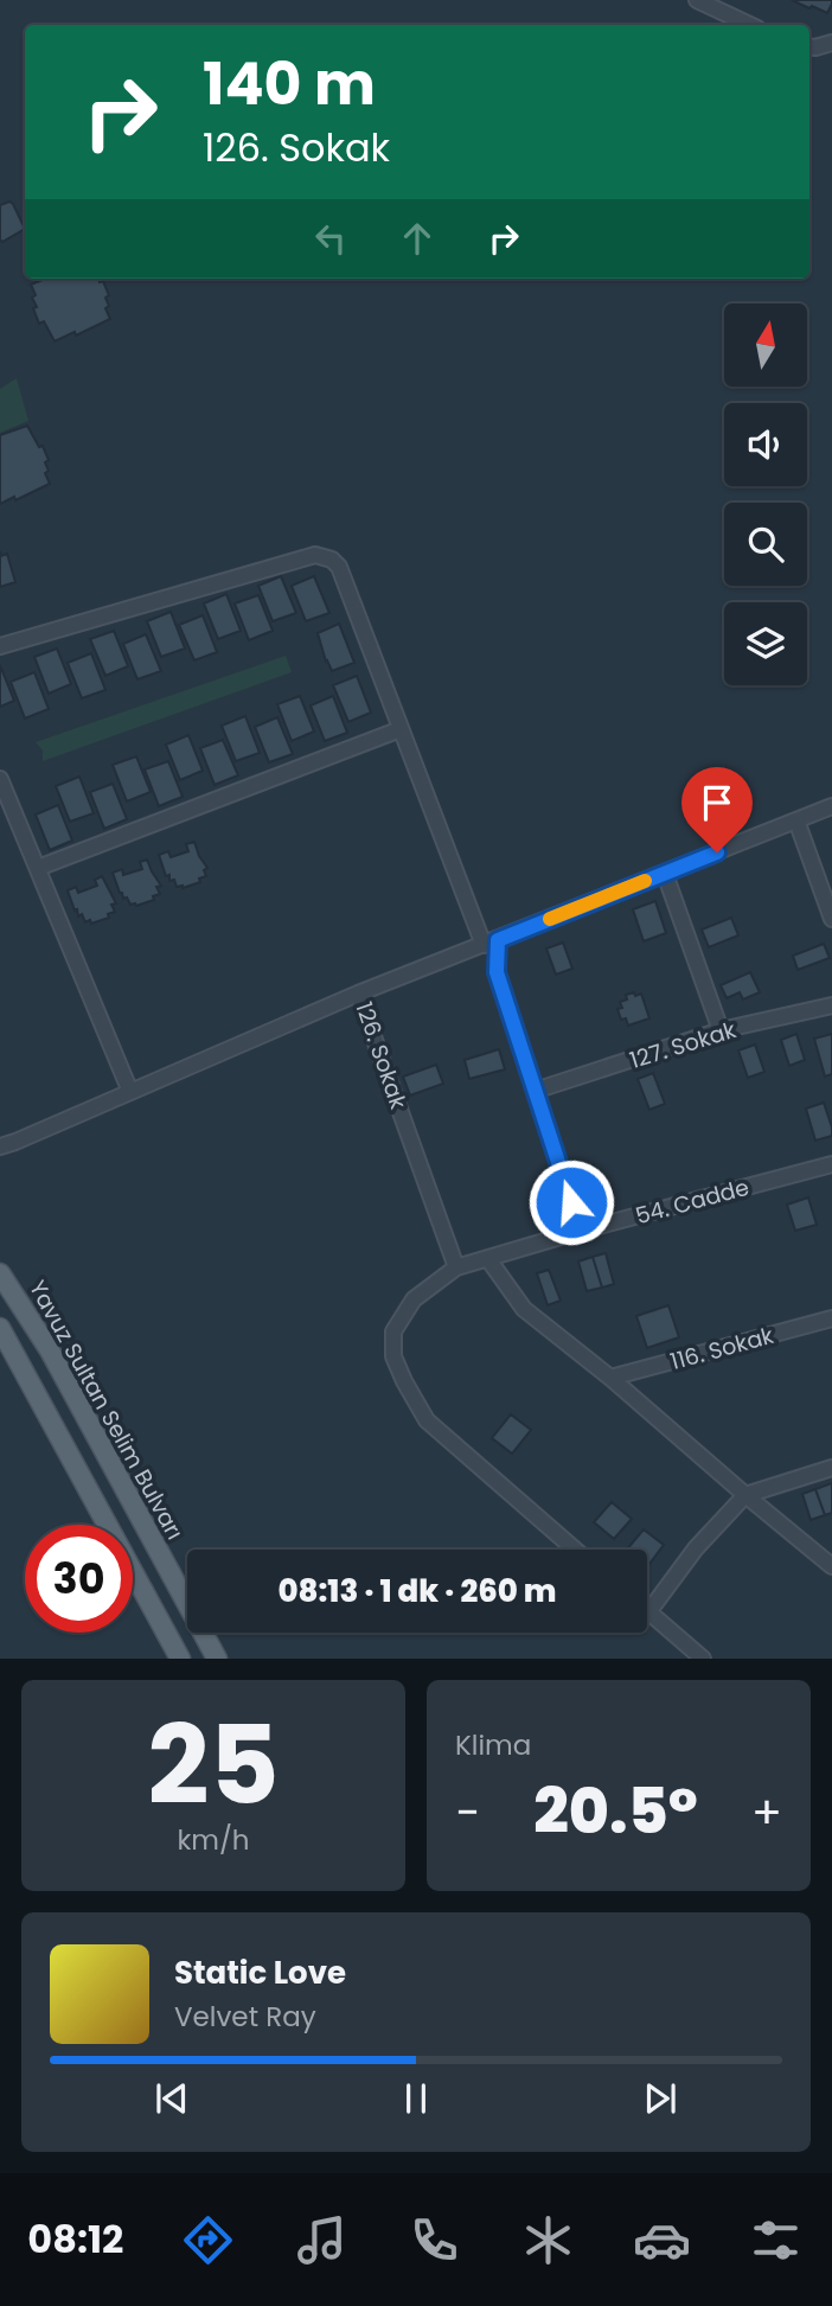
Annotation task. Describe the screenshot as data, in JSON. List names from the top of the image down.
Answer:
{
  "streets": {
    "main road": ["Yavuz Sultan Selim Bulvarı"],
    "street": [
      "127. Sokak",
      "126. Sokak",
      "54. Cadde",
      "116. Sokak"
    ]
  },
  "crossings": [
    ["126. Sokak", "54. Cadde"]
  ],
  "north": "top",
  "page": {
    "turn": ["140 m", "126. Sokak"],
    "limit": "30",
    "trip": "08:13 · 1 dk · 260 m",
    "tile": [
      ["25", "km/h"],
      "Klima"
    ],
    "heat": ["−", "20.5°", "+"],
    "song": ["Static Love", "Velvet Ray"],
    "tabs": "08:12"
  }
}
